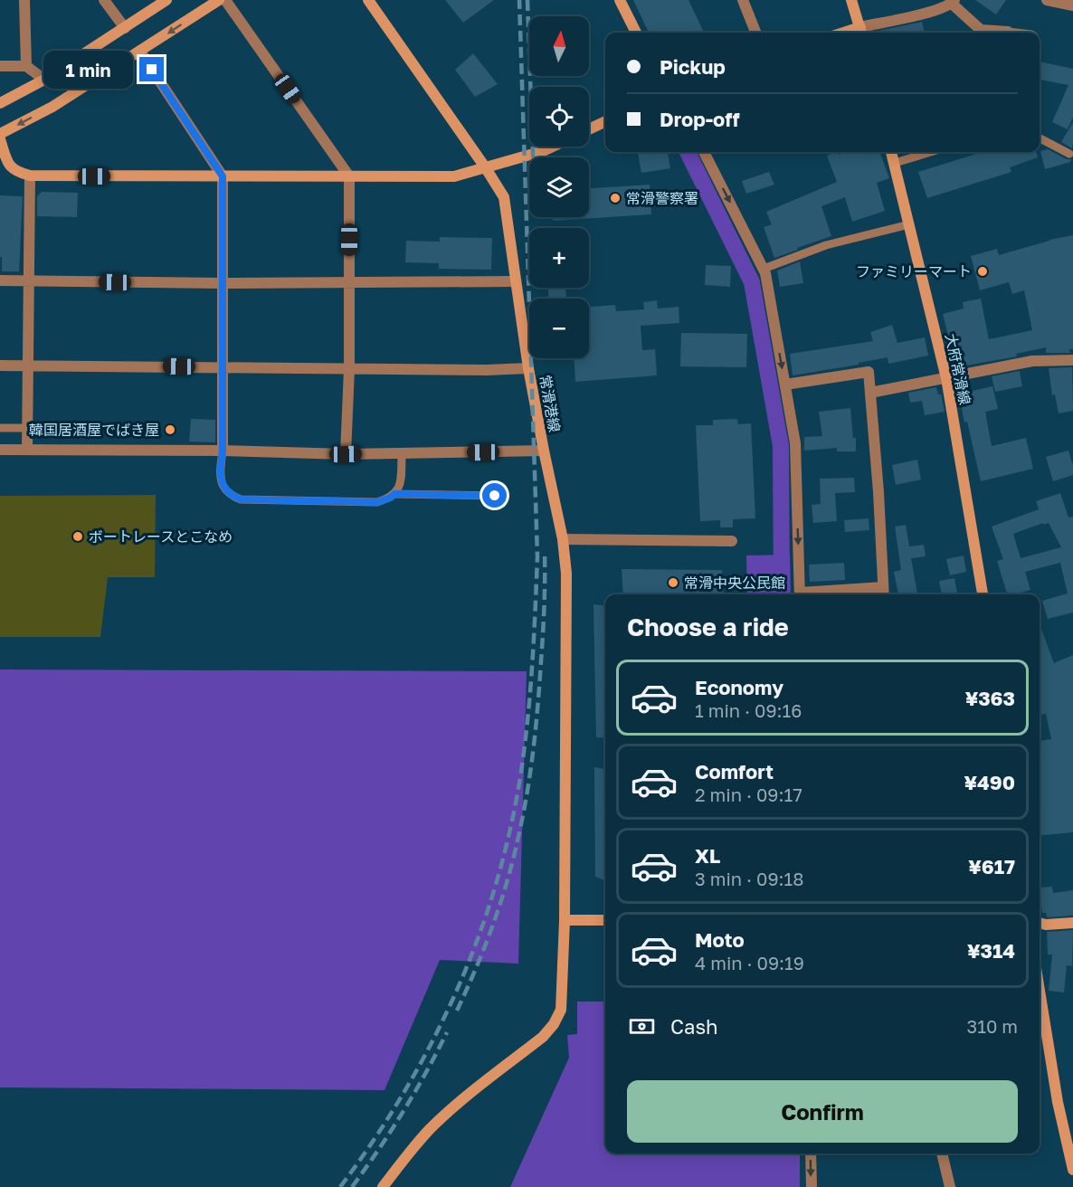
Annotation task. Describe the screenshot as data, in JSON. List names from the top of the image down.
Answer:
{
  "streets": {
    "street": ["大府常滑線", "常滑港線"]
  },
  "places": [
    "常滑警察署",
    "ファミリーマート",
    "韓国居酒屋でばき屋",
    "ボートレースとこなめ",
    "常滑中央公民館"
  ],
  "north": "top",
  "page": {
    "map_buttons": ["+", "−"],
    "banner": ["Pickup", "Drop-off"],
    "bubble": "1 min",
    "heading": "Choose a ride",
    "list": [
      {
        "name": "Economy",
        "note": "1 min · 09:16",
        "value": "¥363"
      },
      {
        "name": "Comfort",
        "note": "2 min · 09:17",
        "value": "¥490"
      },
      {
        "name": "XL",
        "note": "3 min · 09:18",
        "value": "¥617"
      },
      {
        "name": "Moto",
        "note": "4 min · 09:19",
        "value": "¥314"
      }
    ],
    "pay": ["Cash", "310 m"],
    "buttons": "Confirm"
  }
}
